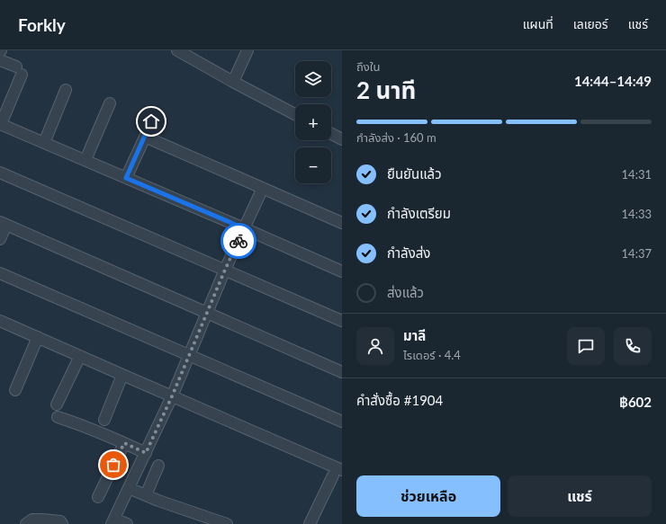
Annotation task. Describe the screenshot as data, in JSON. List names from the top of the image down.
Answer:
{
  "page": {
    "header": "Forkly",
    "nav": ["แผนที่", "เลเยอร์", "แชร์"],
    "heading": ["2 นาที", "ถึงใน", "14:44–14:49"],
    "panel": [
      "มาลี",
      "ไรเดอร์ · 4.4",
      "คำสั่งซื้อ #1904",
      "฿602"
    ],
    "map_buttons": ["+", "−"],
    "bar": "กำลังส่ง · 160 m",
    "list": [
      ["ยืนยันแล้ว", "14:31"],
      ["กำลังเตรียม", "14:33"],
      ["กำลังส่ง", "14:37"],
      "ส่งแล้ว"
    ],
    "buttons": ["ช่วยเหลือ", "แชร์"]
  }
}
